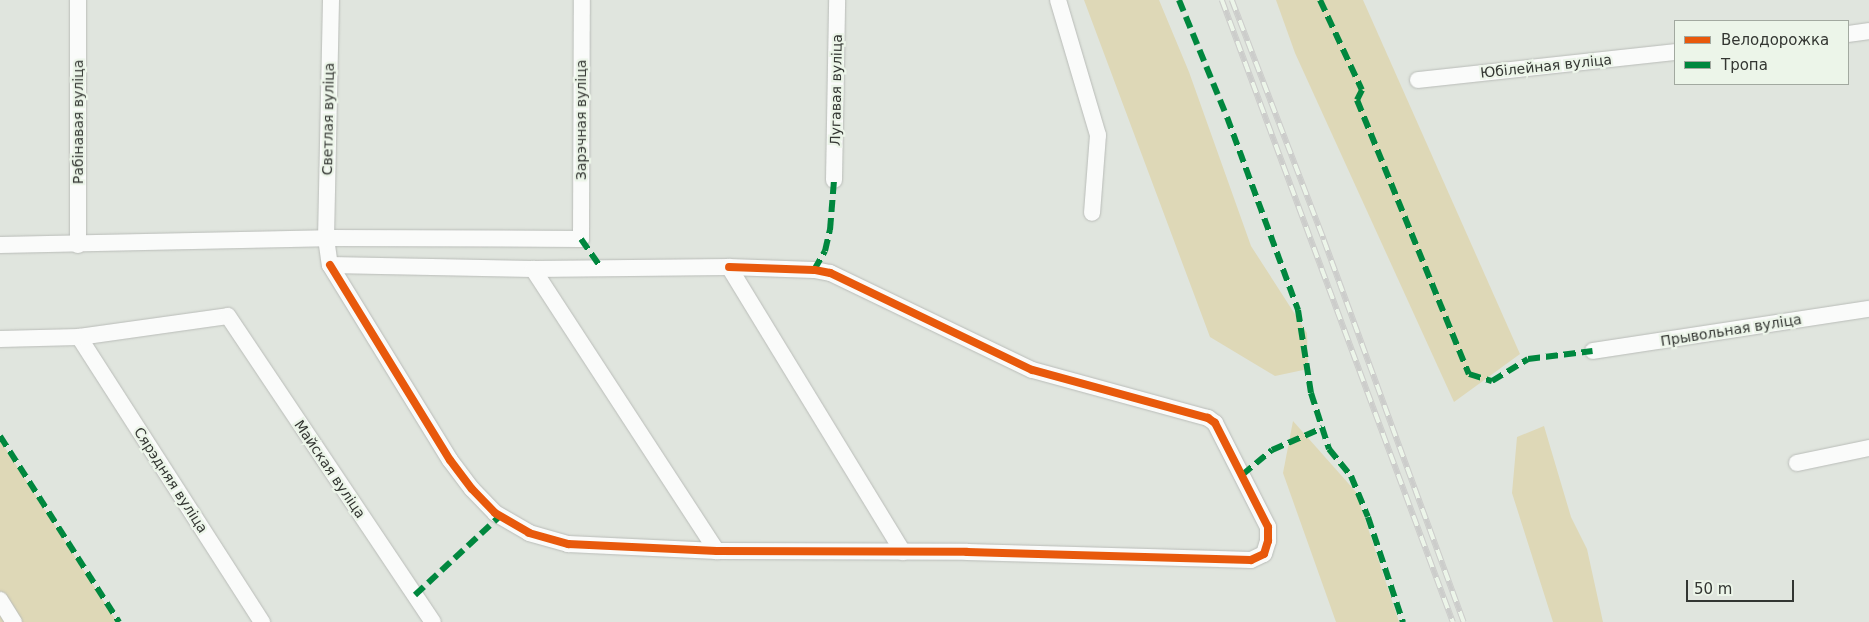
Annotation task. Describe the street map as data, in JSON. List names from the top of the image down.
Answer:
{
  "streets": {
    "street": [
      "Юбілейная вуліца",
      "Лугавая вуліца",
      "Светлая вуліца",
      "Зарэчная вуліца",
      "Рабінавая вуліца",
      "Прывольная вуліца",
      "Майская вуліца",
      "Сярэдняя вуліца"
    ]
  },
  "crossings": [
    ["Светлая вуліца", "Зарэчная вуліца"],
    ["Майская вуліца", "Сярэдняя вуліца"]
  ],
  "legend": ["Велодорожка", "Тропа"],
  "scale_bar": "50 m"
}
